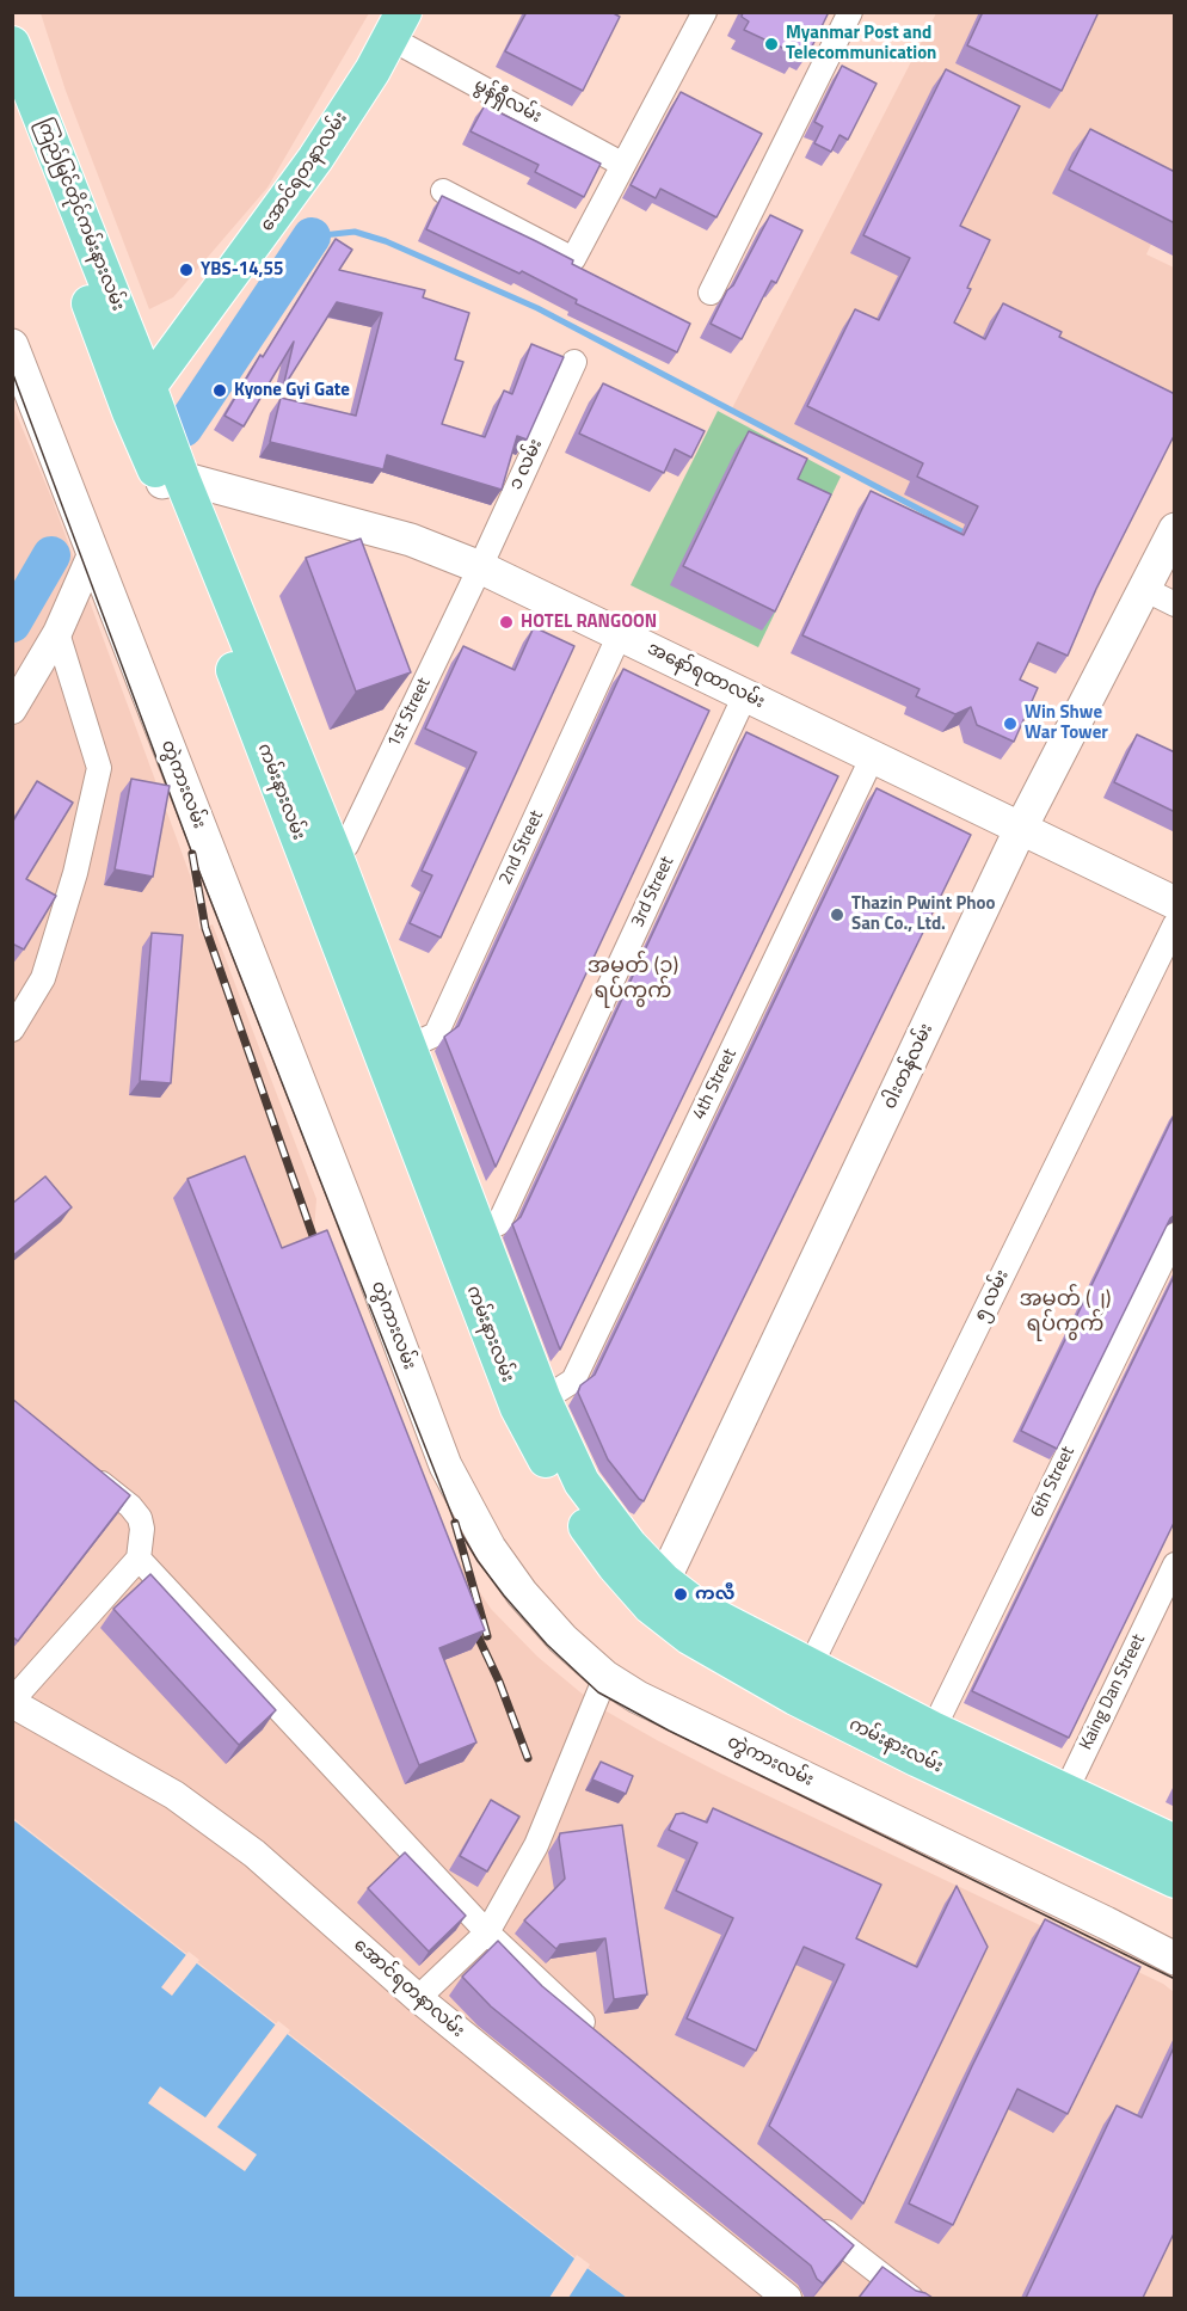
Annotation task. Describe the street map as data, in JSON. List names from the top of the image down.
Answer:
{
  "streets": {
    "main road": [
      "အောင်ရတနာလမ်း",
      "ကြည်မြင်တိုင်ကမ်းနားလမ်း",
      "အနော်ရထာလမ်း",
      "တွဲကားလမ်း",
      "ကမ်းနားလမ်း",
      "ဝါးတန်လမ်း"
    ],
    "street": [
      "မွန်ရှီလမ်း",
      "၁ လမ်း",
      "1st Street",
      "2nd Street",
      "3rd Street",
      "4th Street",
      "၅ လမ်း",
      "6th Street",
      "Kaing Dan Street"
    ]
  },
  "crossings": [
    ["မွန်ရှီလမ်း", "အောင်ရတနာလမ်း"],
    ["အောင်ရတနာလမ်း", "ကြည်မြင်တိုင်ကမ်းနားလမ်း"],
    ["အောင်ရတနာလမ်း", "ကမ်းနားလမ်း"],
    ["ကြည်မြင်တိုင်ကမ်းနားလမ်း", "ကမ်းနားလမ်း"],
    ["၁ လမ်း", "အနော်ရထာလမ်း"],
    ["၁ လမ်း", "1st Street"],
    ["အနော်ရထာလမ်း", "1st Street"],
    ["အနော်ရထာလမ်း", "ကမ်းနားလမ်း"],
    ["အနော်ရထာလမ်း", "2nd Street"],
    ["အနော်ရထာလမ်း", "3rd Street"],
    ["အနော်ရထာလမ်း", "ဝါးတန်လမ်း"],
    ["အနော်ရထာလမ်း", "4th Street"],
    ["1st Street", "ကမ်းနားလမ်း"],
    ["ကမ်းနားလမ်း", "2nd Street"],
    ["ကမ်းနားလမ်း", "3rd Street"],
    ["ကမ်းနားလမ်း", "ဝါးတန်လမ်း"],
    ["ကမ်းနားလမ်း", "4th Street"],
    ["ကမ်းနားလမ်း", "၅ လမ်း"],
    ["ကမ်းနားလမ်း", "6th Street"],
    ["ကမ်းနားလမ်း", "Kaing Dan Street"]
  ],
  "districts": ["အမှတ် (၁) ရပ်ကွက်", "အမှတ် (၂) ရပ်ကွက်"],
  "places": [
    "Myanmar Post and Telecommunication",
    "YBS-14,55",
    "Kyone Gyi Gate",
    "HOTEL RANGOON",
    "Win Shwe War Tower",
    "Thazin Pwint Phoo San Co., Ltd.",
    "ကလီ"
  ]
}
